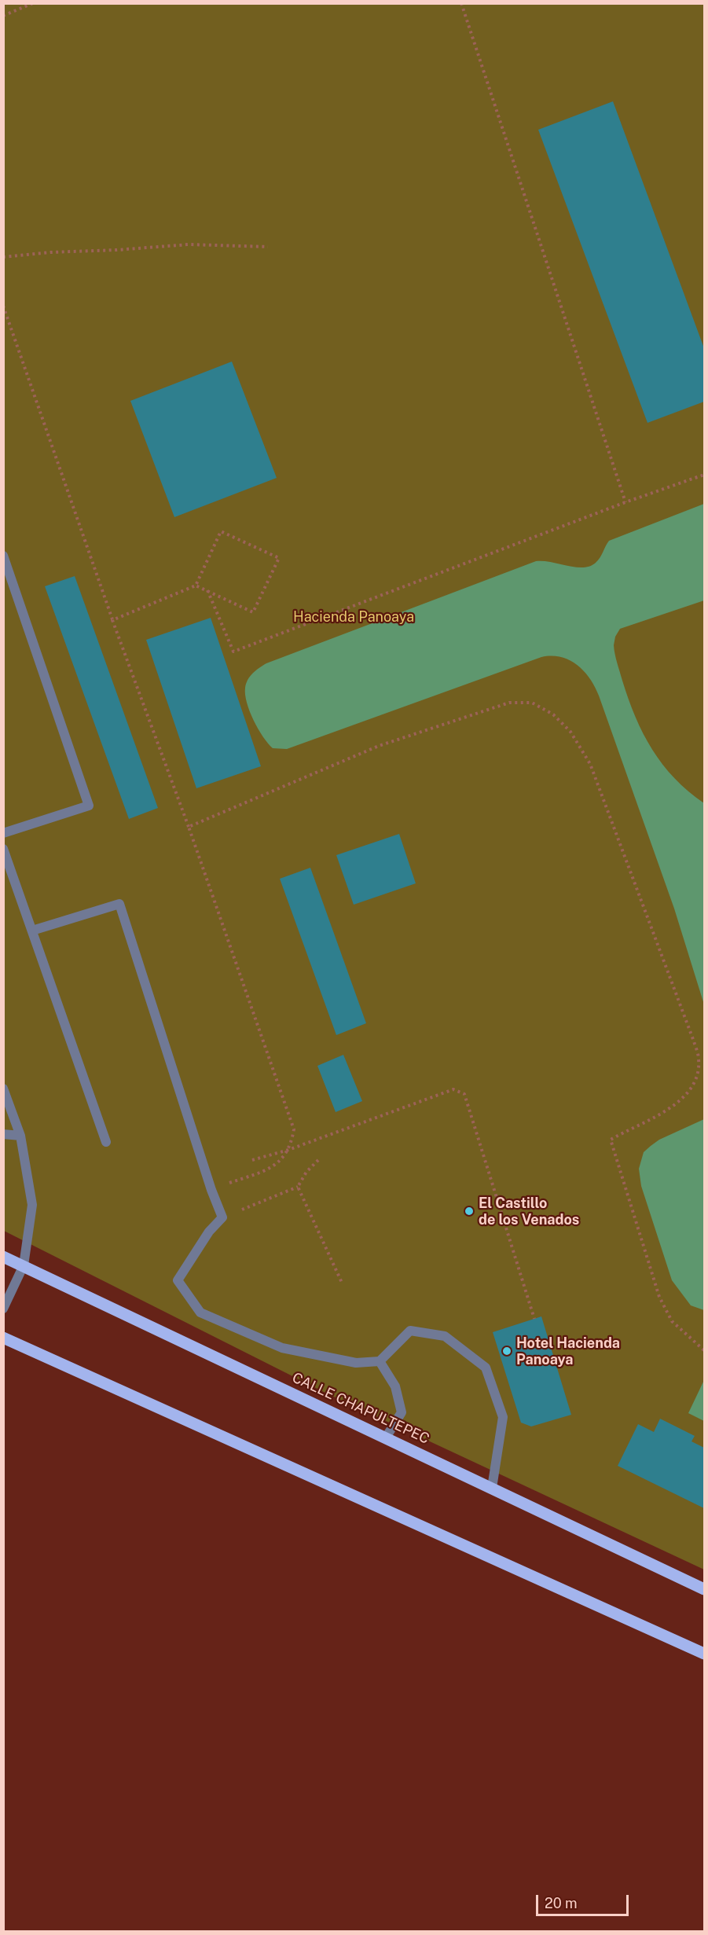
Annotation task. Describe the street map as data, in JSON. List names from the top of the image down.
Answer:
{
  "streets": {
    "main road": ["CALLE CHAPULTEPEC"]
  },
  "parks": ["Hacienda Panoaya"],
  "places": ["El Castillo de los Venados", "Hotel Hacienda Panoaya"],
  "scale_bar": "20 m"
}
